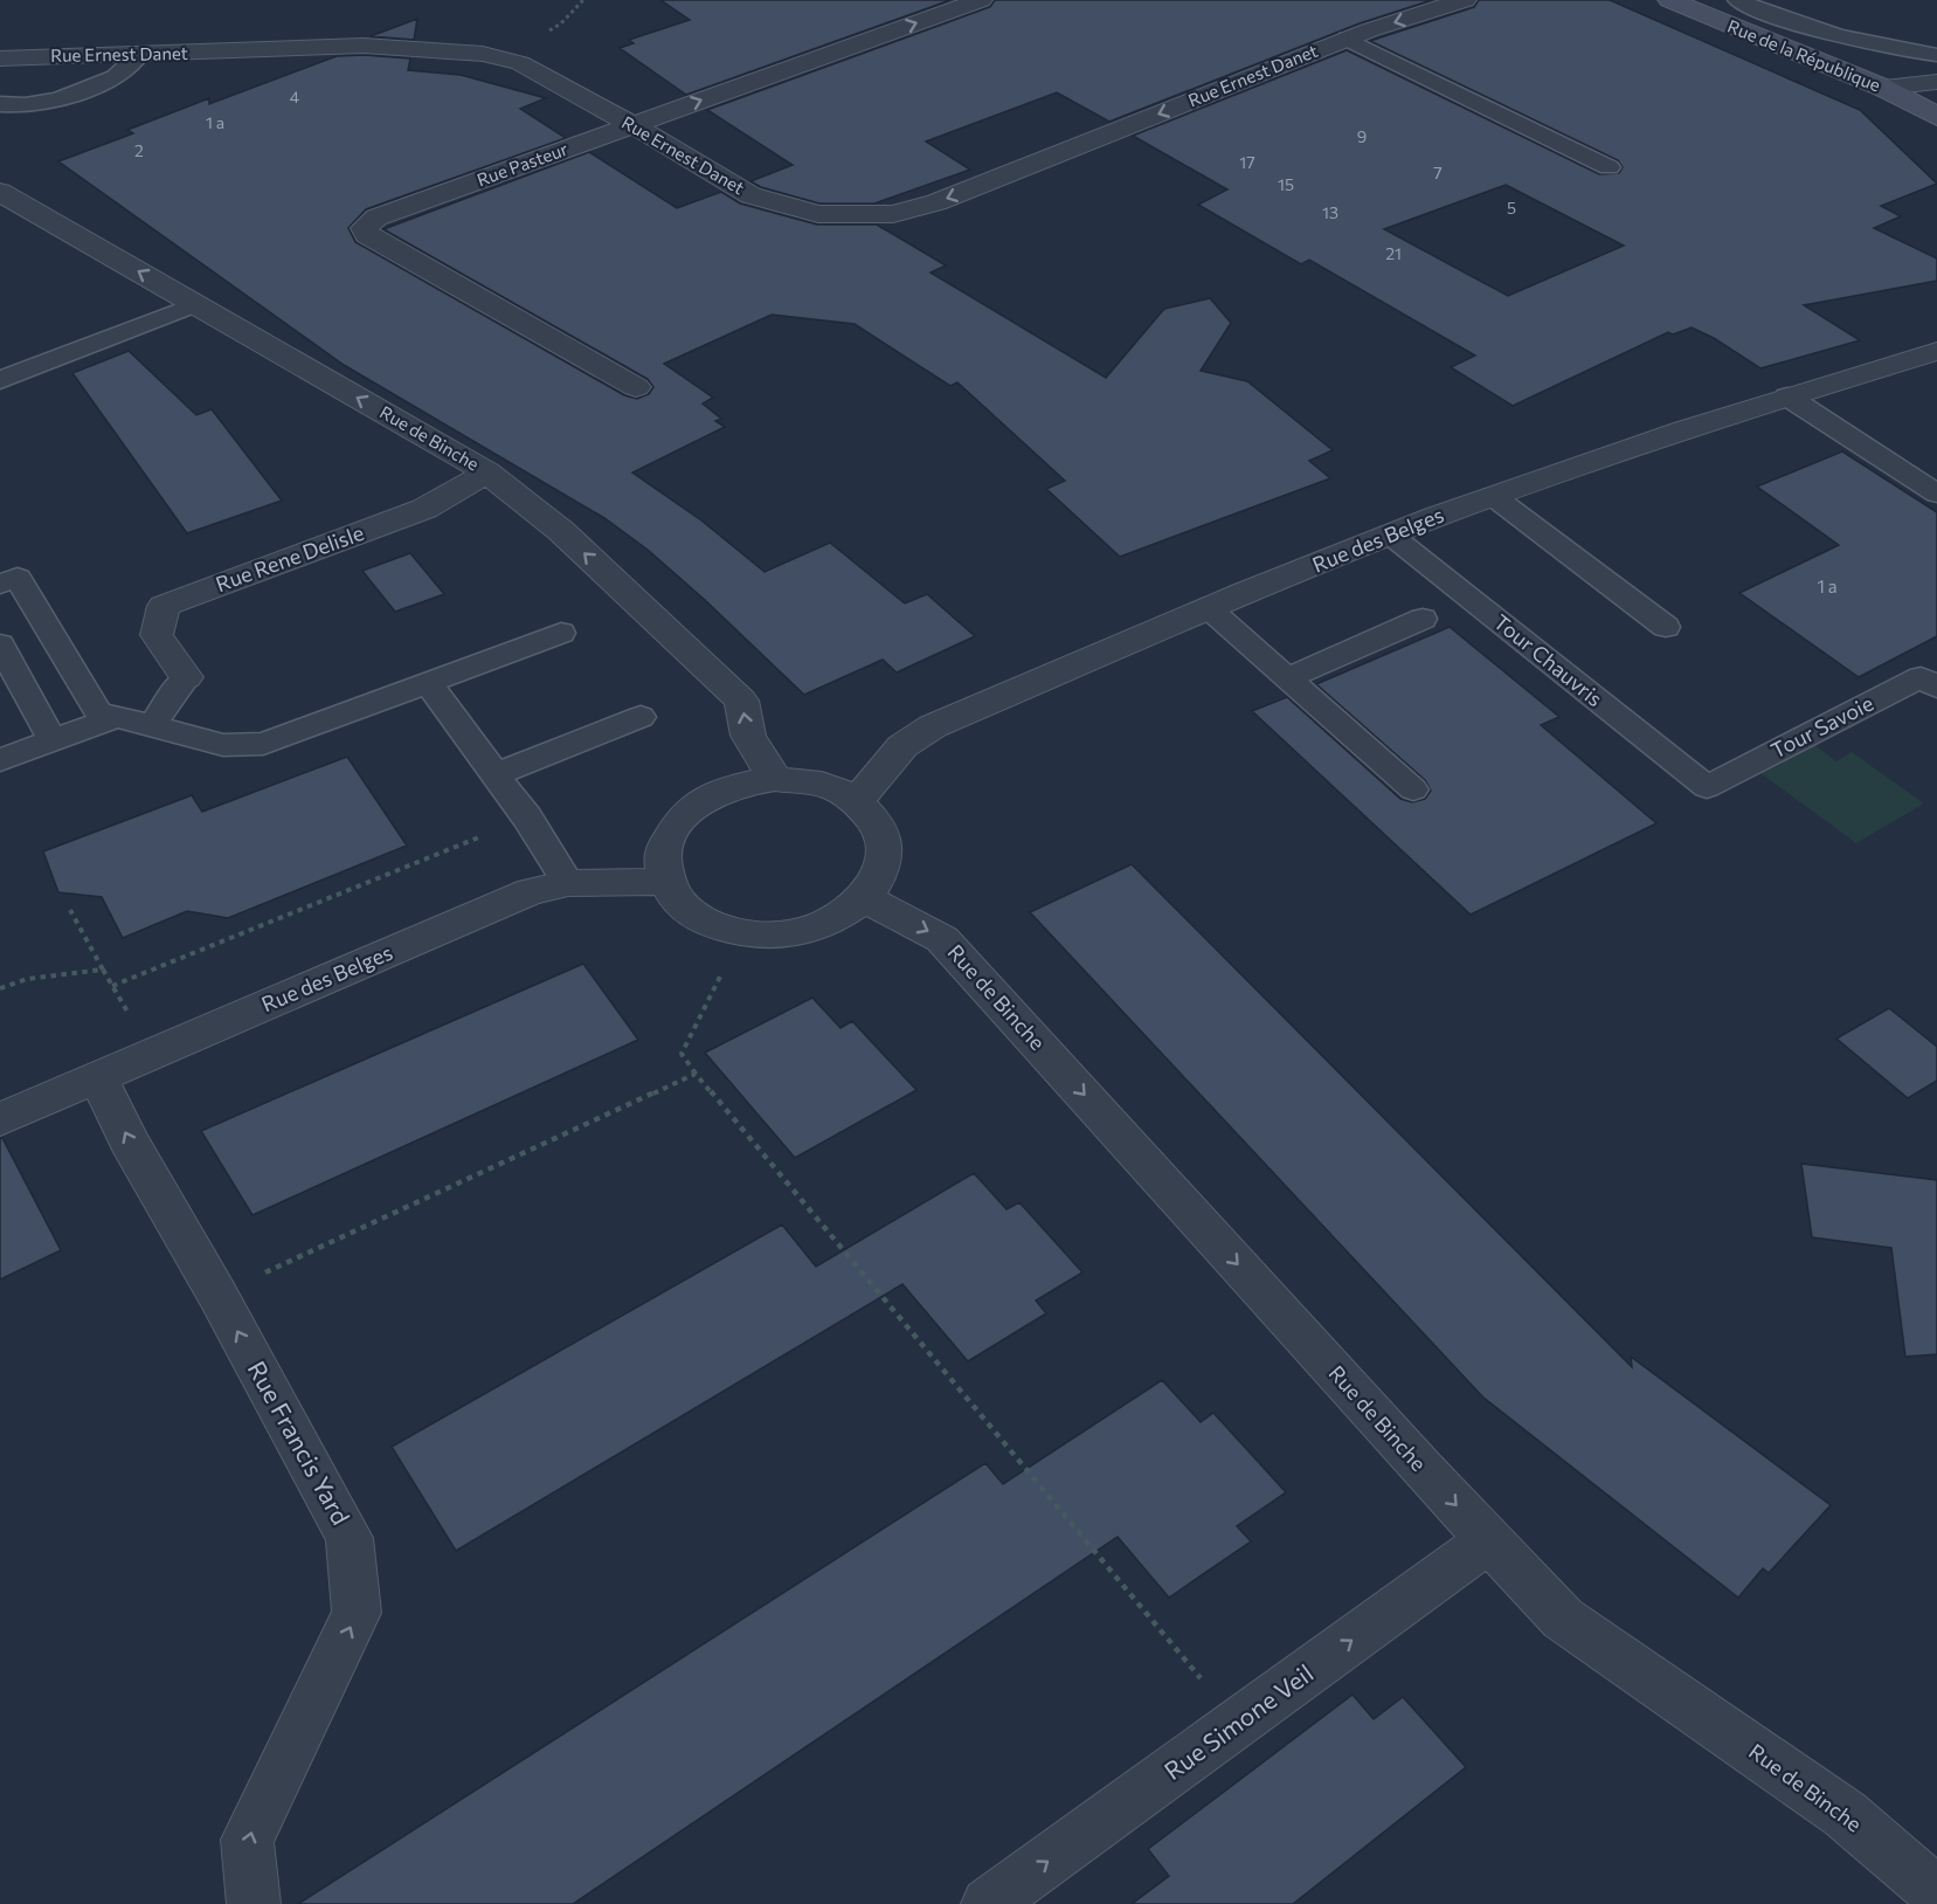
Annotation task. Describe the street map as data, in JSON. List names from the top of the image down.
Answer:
{
  "streets": {
    "street": [
      "Rue Ernest Danet",
      "Rue de la République",
      "Rue Pasteur",
      "Rue de Binche",
      "Rue des Belges",
      "Rue Rene Delisle",
      "Rue Francis Yard",
      "Rue Simone Veil"
    ],
    "lane": ["Tour Chauvris", "Tour Savoie"]
  },
  "crossings": [
    ["Rue Ernest Danet", "Rue Pasteur"],
    ["Rue de Binche", "Rue des Belges"],
    ["Rue de Binche", "Rue Rene Delisle"],
    ["Rue de Binche", "Rue Simone Veil"],
    ["Rue des Belges", "Tour Chauvris"],
    ["Rue des Belges", "Rue Francis Yard"],
    ["Tour Chauvris", "Tour Savoie"]
  ],
  "one_way": [
    "Rue Ernest Danet",
    "Rue Pasteur",
    "Rue Francis Yard",
    "Rue Simone Veil"
  ],
  "house_numbers": [
    "4",
    "1 a",
    "9",
    "2",
    "17",
    "7",
    "15",
    "5",
    "13",
    "21",
    "1 a"
  ]
}
